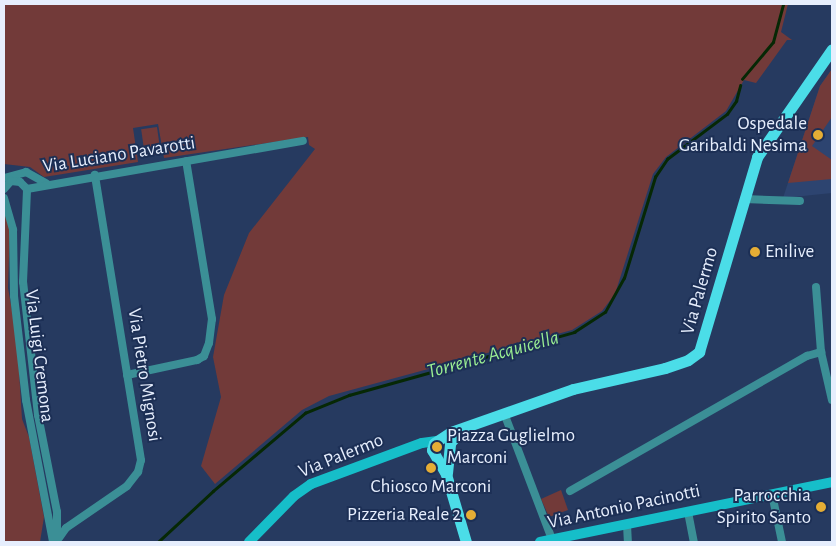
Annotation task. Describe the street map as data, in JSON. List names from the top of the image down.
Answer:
{
  "streets": {
    "main road": ["Via Palermo", "Via Antonio Pacinotti"],
    "street": ["Via Luciano Pavarotti", "Via Luigi Cremona", "Via Pietro Mignosi"]
  },
  "crossings": [
    ["Via Luciano Pavarotti", "Via Pietro Mignosi"]
  ],
  "water": ["Torrente Acquicella"],
  "places": [
    "Ospedale Garibaldi Nesima",
    "Enilive",
    "Piazza Guglielmo Marconi",
    "Chiosco Marconi",
    "Parrocchia Spirito Santo",
    "Pizzeria Reale 2"
  ]
}
